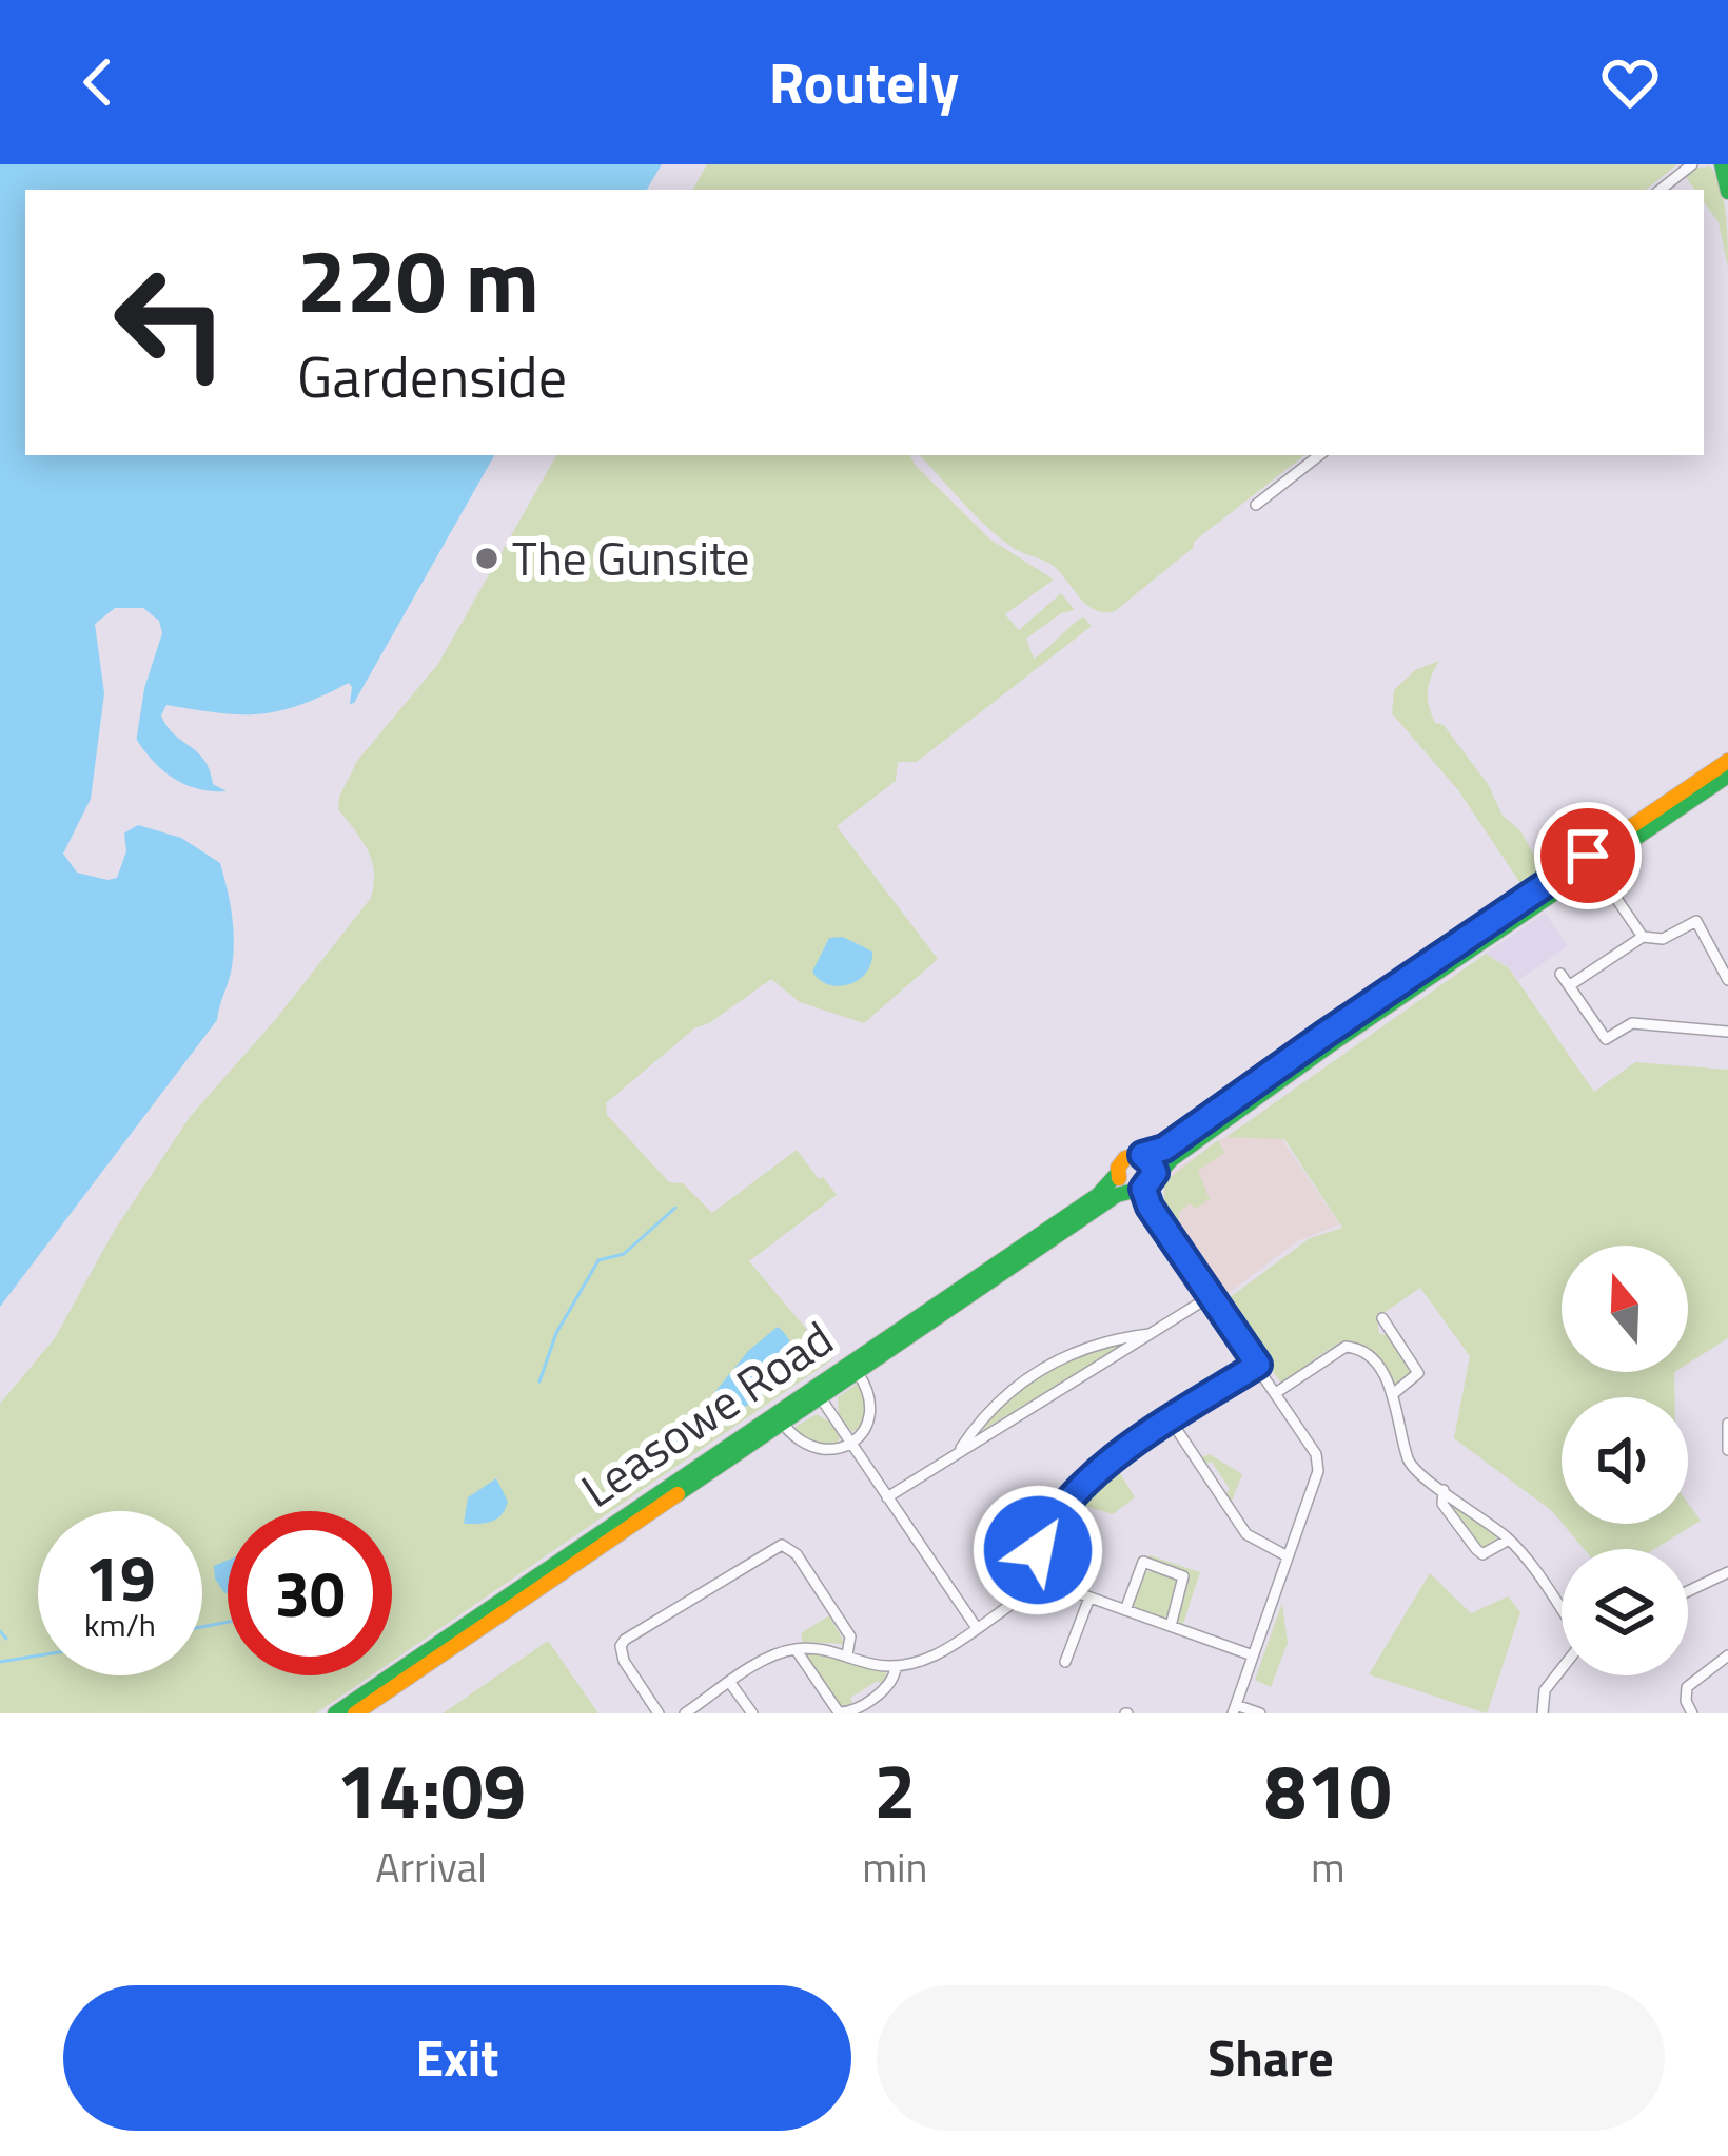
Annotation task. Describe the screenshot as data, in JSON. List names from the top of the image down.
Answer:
{
  "streets": {
    "main road": ["Leasowe Road"]
  },
  "places": ["The Gunsite"],
  "north": "top",
  "page": {
    "header": "Routely",
    "turn": ["220 m", "Gardenside"],
    "speed": "19 km/h",
    "limit": "30",
    "eta": [
      "14:09",
      "Arrival",
      "2",
      "min",
      "810",
      "m"
    ],
    "buttons": ["Exit", "Share"]
  }
}
